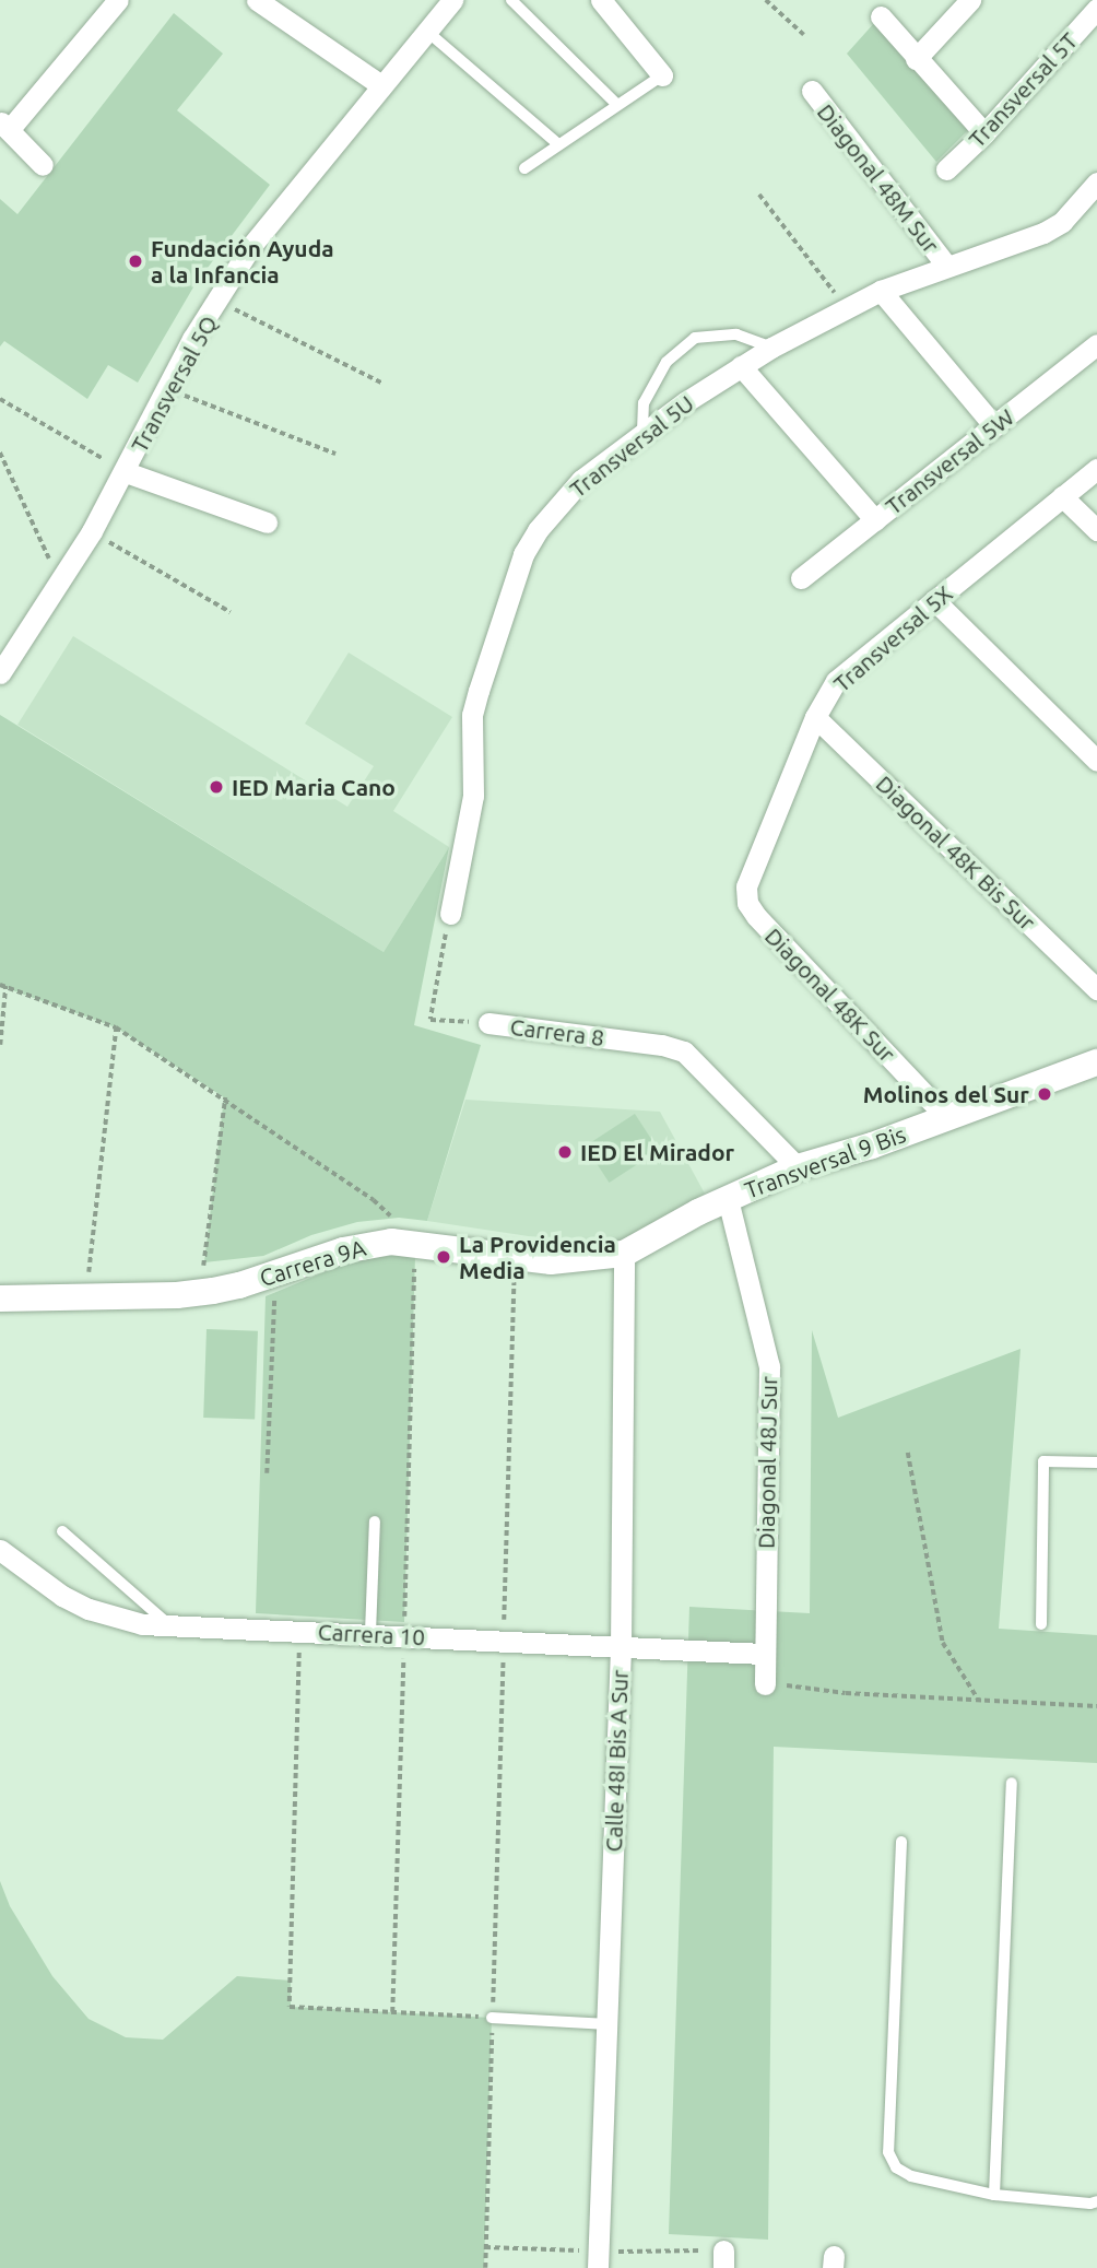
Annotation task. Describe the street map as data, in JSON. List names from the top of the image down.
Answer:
{
  "streets": {
    "street": [
      "Transversal 5T",
      "Diagonal 48M Sur",
      "Transversal 5Q",
      "Transversal 5U",
      "Transversal 5W",
      "Transversal 5X",
      "Diagonal 48K Bis Sur",
      "Diagonal 48K Sur",
      "Carrera 8",
      "Transversal 9 Bis",
      "Carrera 9A",
      "Diagonal 48J Sur",
      "Carrera 10",
      "Calle 48I Bis A Sur"
    ]
  },
  "crossings": [
    ["Diagonal 48M Sur", "Transversal 5U"],
    ["Transversal 5U", "Carrera 8"],
    ["Transversal 5X", "Diagonal 48K Bis Sur"],
    ["Transversal 5X", "Diagonal 48K Sur"],
    ["Diagonal 48K Sur", "Transversal 9 Bis"],
    ["Carrera 8", "Transversal 9 Bis"],
    ["Transversal 9 Bis", "Carrera 9A"],
    ["Transversal 9 Bis", "Diagonal 48J Sur"],
    ["Transversal 9 Bis", "Calle 48I Bis A Sur"],
    ["Carrera 9A", "Calle 48I Bis A Sur"],
    ["Diagonal 48J Sur", "Carrera 10"],
    ["Carrera 10", "Calle 48I Bis A Sur"]
  ],
  "places": [
    "Fundación Ayuda a la Infancia",
    "IED Maria Cano",
    "Molinos del Sur",
    "IED El Mirador",
    "La Providencia Media"
  ]
}
